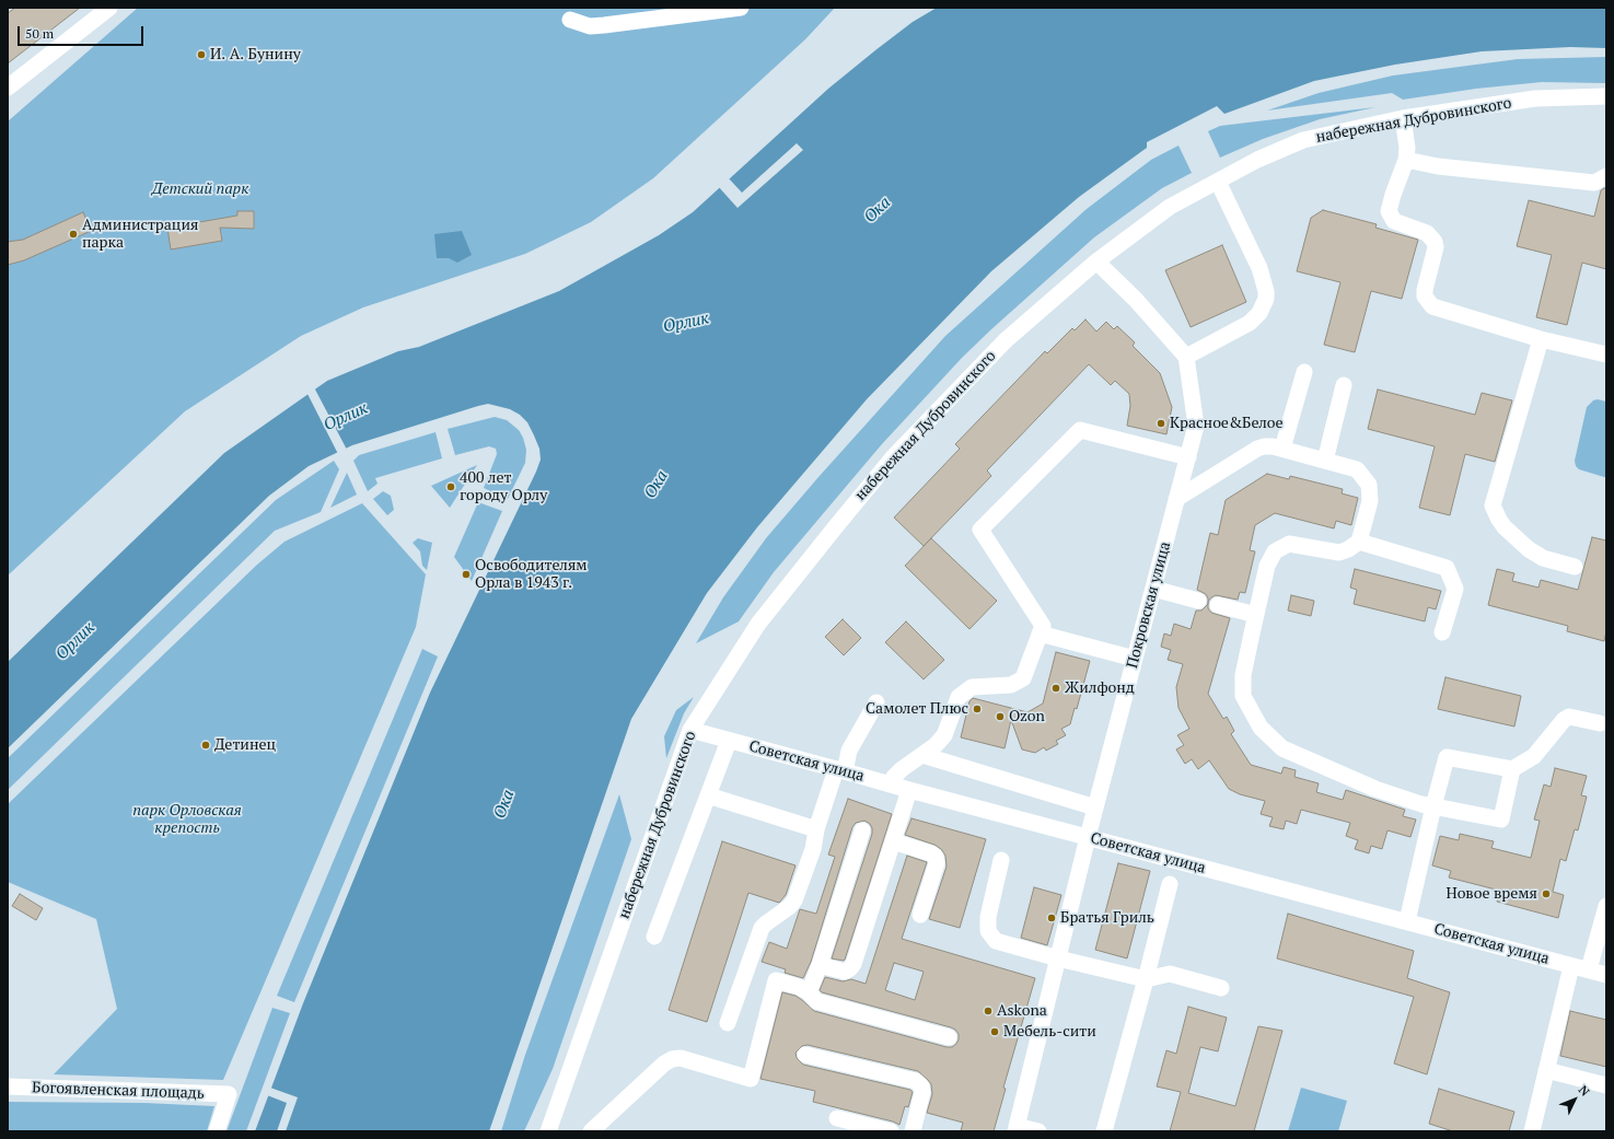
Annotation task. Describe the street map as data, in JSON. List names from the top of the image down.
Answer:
{
  "streets": {
    "street": [
      "набережная Дубровинского",
      "Покровская улица",
      "Советская улица",
      "Богоявленская площадь"
    ]
  },
  "crossings": [
    ["набережная Дубровинского", "Советская улица"],
    ["Покровская улица", "Советская улица"]
  ],
  "water": ["Ока", "Орлик"],
  "parks": ["Детский парк", "парк Орловская крепость"],
  "places": [
    "И. А. Бунину",
    "Администрация парка",
    "Красное&Белое",
    "400 лет городу Орлу",
    "Освободителям Орла в 1943 г.",
    "Жилфонд",
    "Самолет Плюс",
    "Ozon",
    "Детинец",
    "Новое время",
    "Братья Гриль",
    "Askona",
    "Мебель-сити"
  ],
  "scale_bar": "50 m",
  "north": "top right"
}
